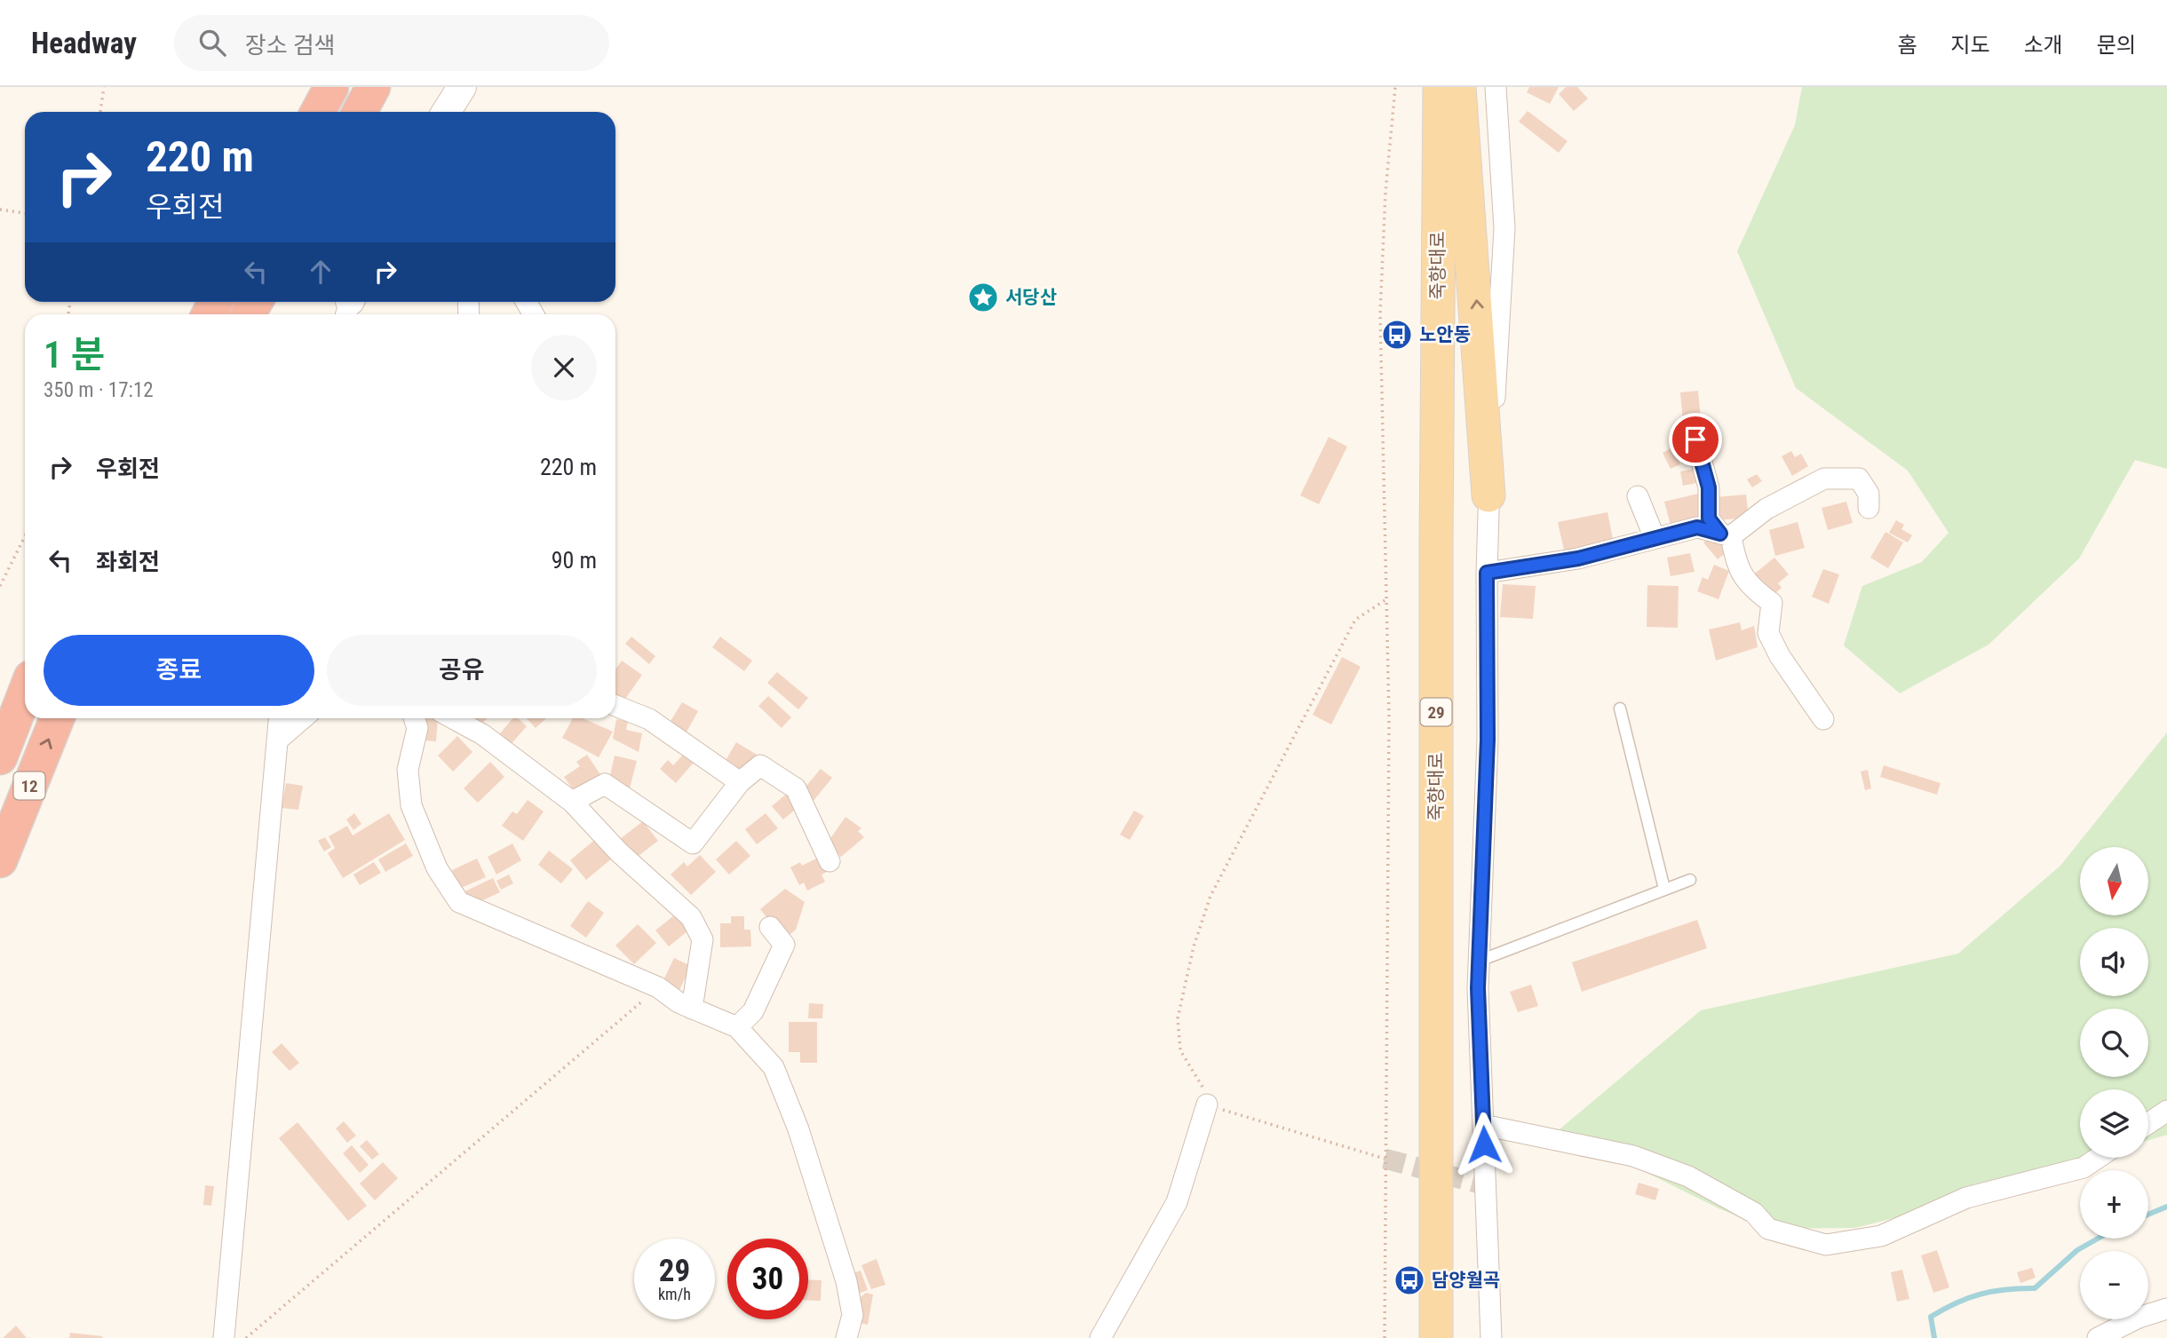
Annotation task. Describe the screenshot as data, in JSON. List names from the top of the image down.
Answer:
{
  "streets": {
    "highway": ["12"],
    "main road": ["죽향대로", "29"]
  },
  "places": {
    "place": ["서당산"],
    "bus stop": ["노안동", "담양월곡"]
  },
  "north": "bottom",
  "page": {
    "header": "Headway",
    "search": "장소 검색",
    "nav": [
      "홈",
      "지도",
      "소개",
      "문의"
    ],
    "turn": ["220 m", "우회전"],
    "heading": ["1 분", "350 m · 17:12"],
    "list": [
      {
        "name": "우회전",
        "value": "220 m"
      },
      {
        "name": "좌회전",
        "value": "90 m"
      }
    ],
    "buttons": ["종료", "공유"],
    "map_buttons": ["+", "−"],
    "speed": "29 km/h",
    "limit": "30"
  }
}
